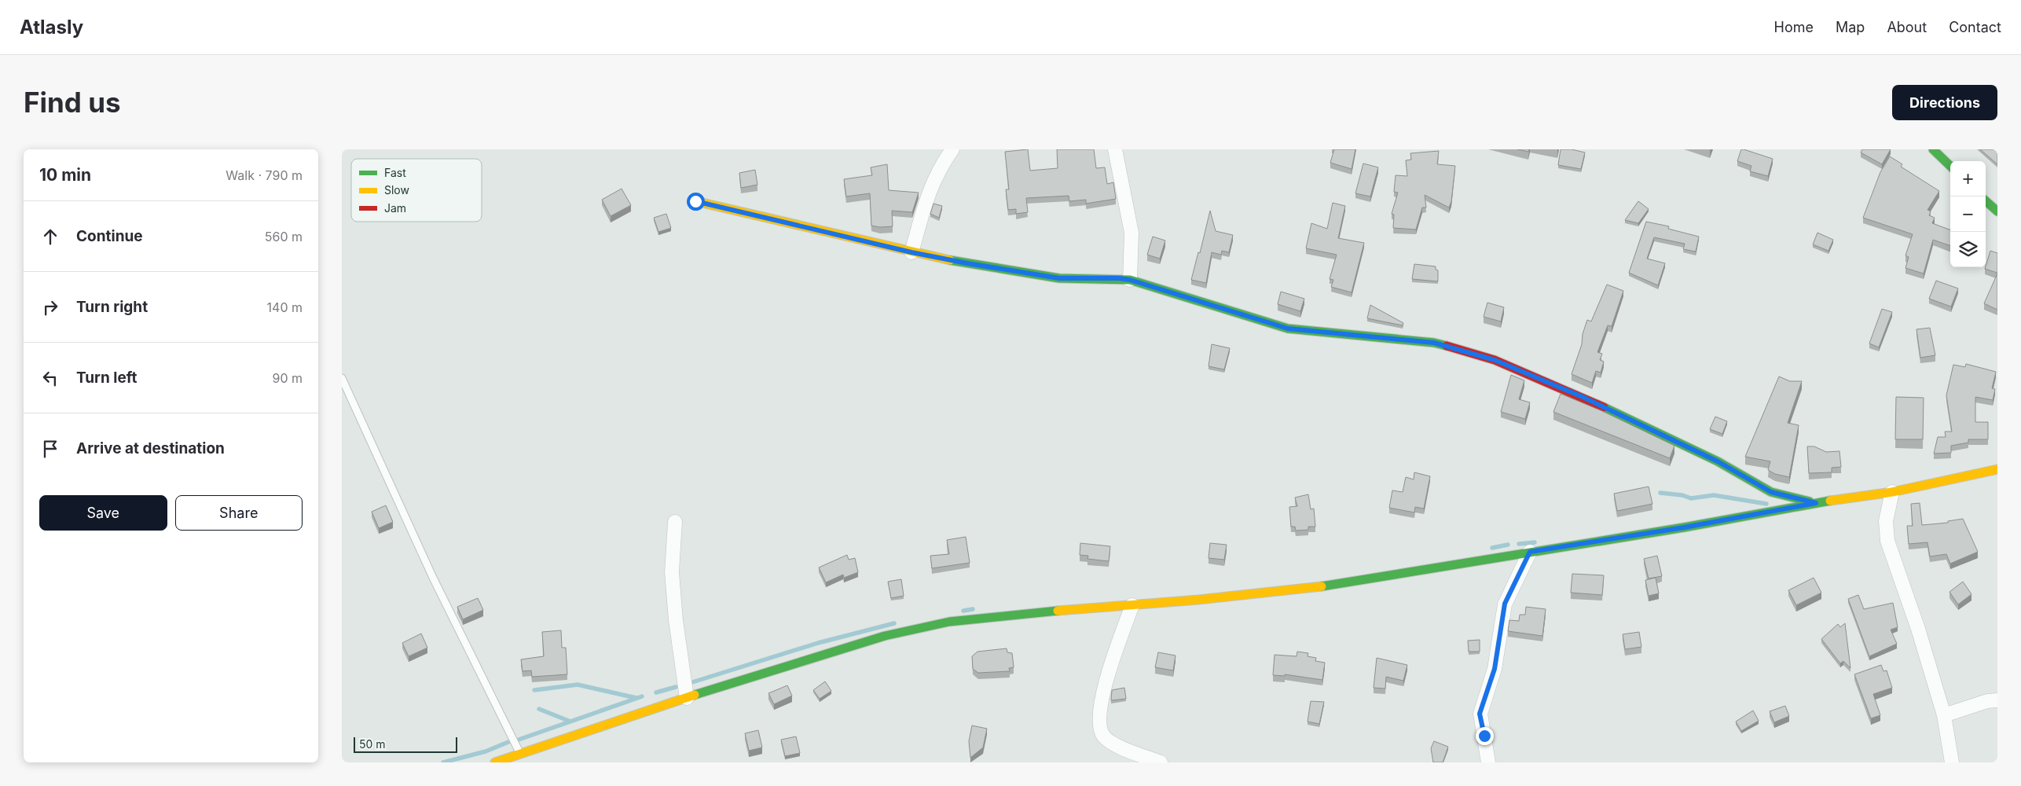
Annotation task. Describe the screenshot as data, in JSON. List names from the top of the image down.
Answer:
{
  "legend": ["Fast", "Slow", "Jam"],
  "scale_bar": "50 m",
  "page": {
    "header": "Atlasly",
    "nav": [
      "Home",
      "Map",
      "About",
      "Contact"
    ],
    "buttons": [
      "Directions",
      ["Save", "Share"]
    ],
    "title": "Find us",
    "heading": ["10 min", "Walk · 790 m"],
    "map_buttons": ["+", "−"],
    "list": [
      ["Continue", "560 m"],
      ["Turn right", "140 m"],
      ["Turn left", "90 m"],
      "Arrive at destination"
    ],
    "scale": "50 m"
  }
}
